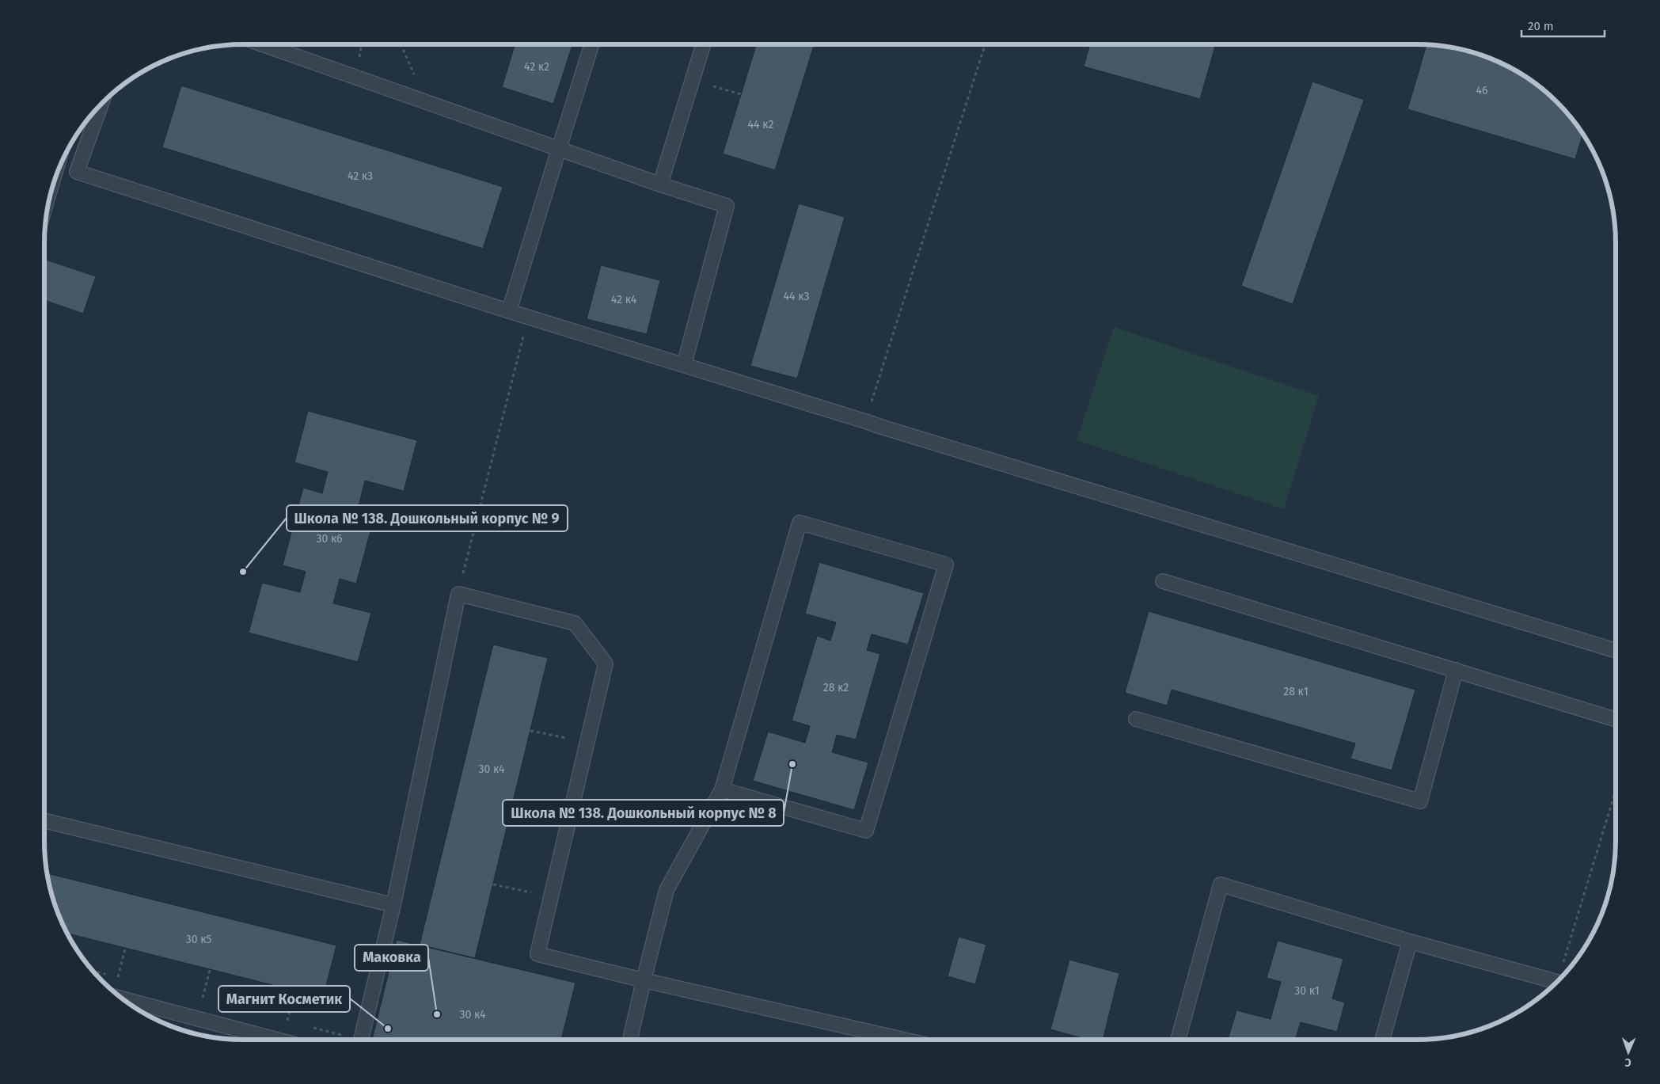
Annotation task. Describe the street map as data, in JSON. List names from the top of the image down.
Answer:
{
  "places": [
    "Школа № 138. Дошкольный корпус № 9",
    "Школа № 138. Дошкольный корпус № 8",
    "Маковка",
    "Магнит Косметик"
  ],
  "house_numbers": [
    "42 к2",
    "46",
    "44 к2",
    "42 к3",
    "44 к3",
    "42 к4",
    "30 к6",
    "28 к2",
    "28 к1",
    "30 к4",
    "30 к5",
    "30 к1",
    "30 к4"
  ],
  "scale_bar": "20 m",
  "north": "bottom"
}
